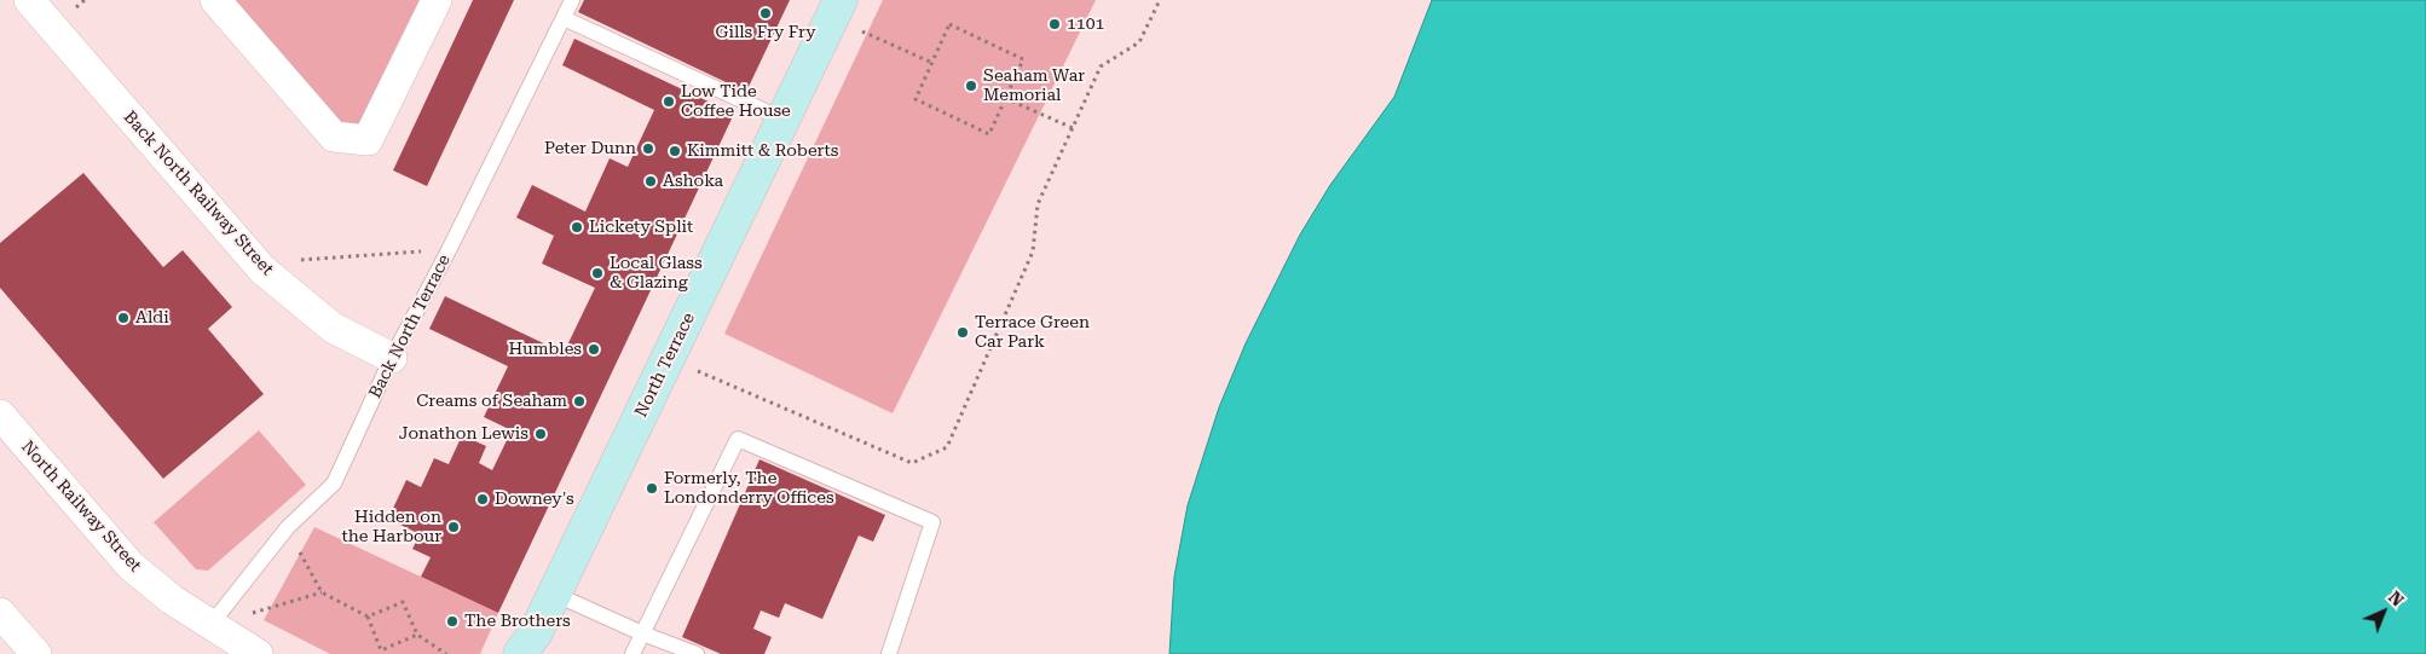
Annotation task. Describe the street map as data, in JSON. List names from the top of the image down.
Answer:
{
  "streets": {
    "main road": ["North Terrace"],
    "street": ["Back North Railway Street", "North Railway Street"],
    "lane": ["Back North Terrace"]
  },
  "crossings": [
    ["Back North Railway Street", "Back North Terrace"],
    ["Back North Terrace", "North Railway Street"]
  ],
  "places": [
    "Gills Fry Fry",
    "1101",
    "Seaham War Memorial",
    "Low Tide Coffee House",
    "Peter Dunn",
    "Kimmitt & Roberts",
    "Ashoka",
    "Lickety Split",
    "Local Glass & Glazing",
    "Aldi",
    "Terrace Green Car Park",
    "Humbles",
    "Creams of Seaham",
    "Jonathon Lewis",
    "Formerly, The Londonderry Offices",
    "Downey's",
    "Hidden on the Harbour",
    "The Brothers"
  ],
  "north": "top right"
}
